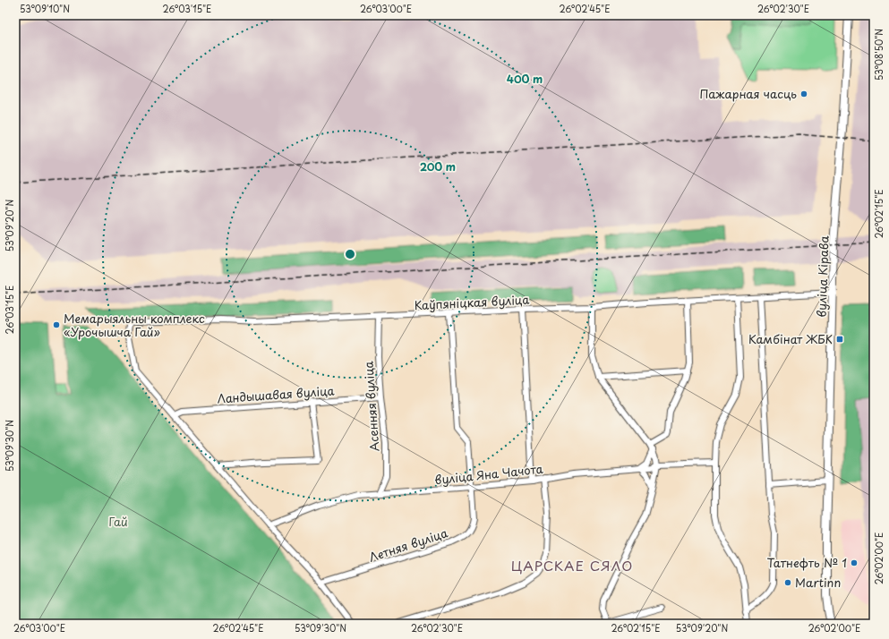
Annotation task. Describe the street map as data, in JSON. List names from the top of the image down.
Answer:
{
  "streets": {
    "main road": ["вуліца Кірава"],
    "street": [
      "Каўпяніцкая вуліца",
      "Ландышавая вуліца",
      "Асенняя вуліца",
      "вуліца Яна Чачота",
      "Летняя вуліца"
    ]
  },
  "crossings": [
    ["вуліца Кірава", "Каўпяніцкая вуліца"],
    ["Каўпяніцкая вуліца", "Ландышавая вуліца"],
    ["Каўпяніцкая вуліца", "Асенняя вуліца"],
    ["Каўпяніцкая вуліца", "Летняя вуліца"],
    ["Ландышавая вуліца", "Асенняя вуліца"],
    ["Асенняя вуліца", "вуліца Яна Чачота"],
    ["вуліца Яна Чачота", "Летняя вуліца"]
  ],
  "districts": ["ЦАРСКАЕ СЯЛО"],
  "parks": ["Гай"],
  "places": {
    "other": [
      "Пажарная часць",
      "Мемарыяльны комплекс «Урочышча Гай»",
      "Татнефть № 1",
      "Martinn"
    ],
    "transit": ["Камбінат ЖБК"]
  },
  "coordinates": [
    "53°09'10\"N",
    "26°03'15\"E",
    "26°03'00\"E",
    "26°02'45\"E",
    "26°02'30\"E",
    "53°08'50\"N",
    "26°02'15\"E",
    "53°09'20\"N",
    "53°09'30\"N",
    "26°02'00\"E"
  ],
  "rings": ["400 m", "200 m"]
}
